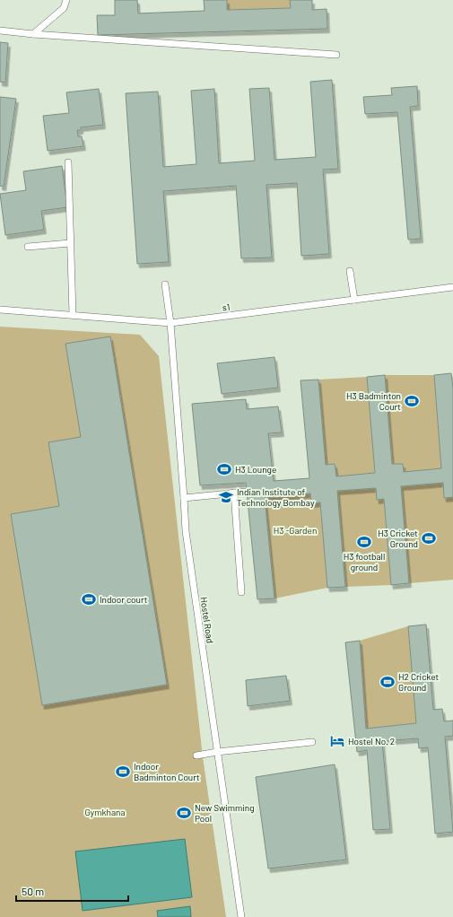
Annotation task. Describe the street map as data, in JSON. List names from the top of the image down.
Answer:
{
  "streets": {
    "lane": ["s1", "Hostel Road"]
  },
  "crossings": [
    ["s1", "Hostel Road"]
  ],
  "parks": ["H3 -Garden", "Gymkhana"],
  "places": {
    "sports": [
      "H3 Badminton Court",
      "H3 Lounge",
      "H3 Cricket Ground",
      "H3 football ground",
      "Indoor court",
      "H2 Cricket Ground",
      "Indoor Badminton Court",
      "New Swimming Pool"
    ],
    "school or university": ["Indian Institute of Technology Bombay"],
    "hotel": ["Hostel No. 2"]
  },
  "scale_bar": "50 m"
}
